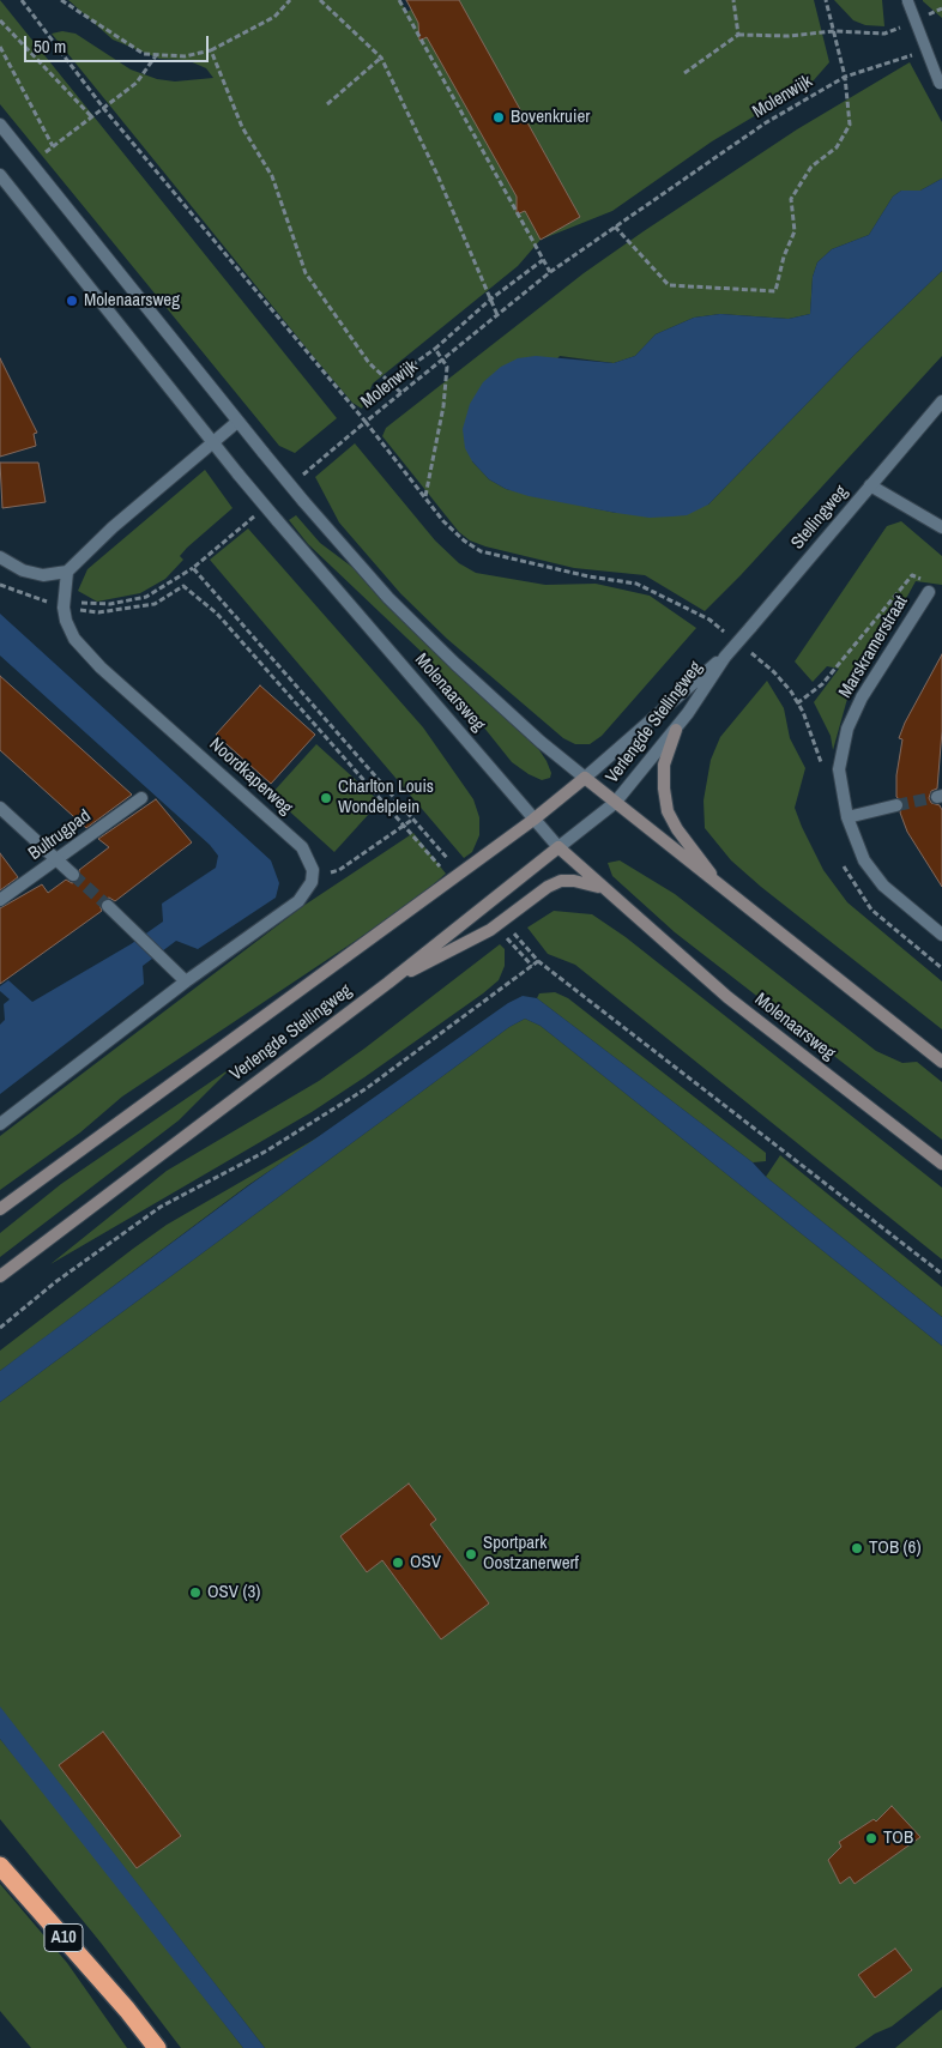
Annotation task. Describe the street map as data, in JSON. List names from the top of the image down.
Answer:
{
  "streets": {
    "highway": ["A10"],
    "main road": ["Molenaarsweg", "Verlengde Stellingweg"],
    "street": [
      "Stellingweg",
      "Marskramerstraat",
      "Noordkaperweg",
      "Bultrugpad"
    ],
    "path": ["Molenwijk"]
  },
  "crossings": [
    ["Stellingweg", "Verlengde Stellingweg"],
    ["Molenaarsweg", "Verlengde Stellingweg"]
  ],
  "places": [
    "Bovenkruier",
    "Molenaarsweg",
    "Charlton Louis Wondelplein",
    "TOB (6)",
    "Sportpark Oostzanerwerf",
    "OSV",
    "OSV (3)",
    "TOB"
  ],
  "scale_bar": "50 m"
}
